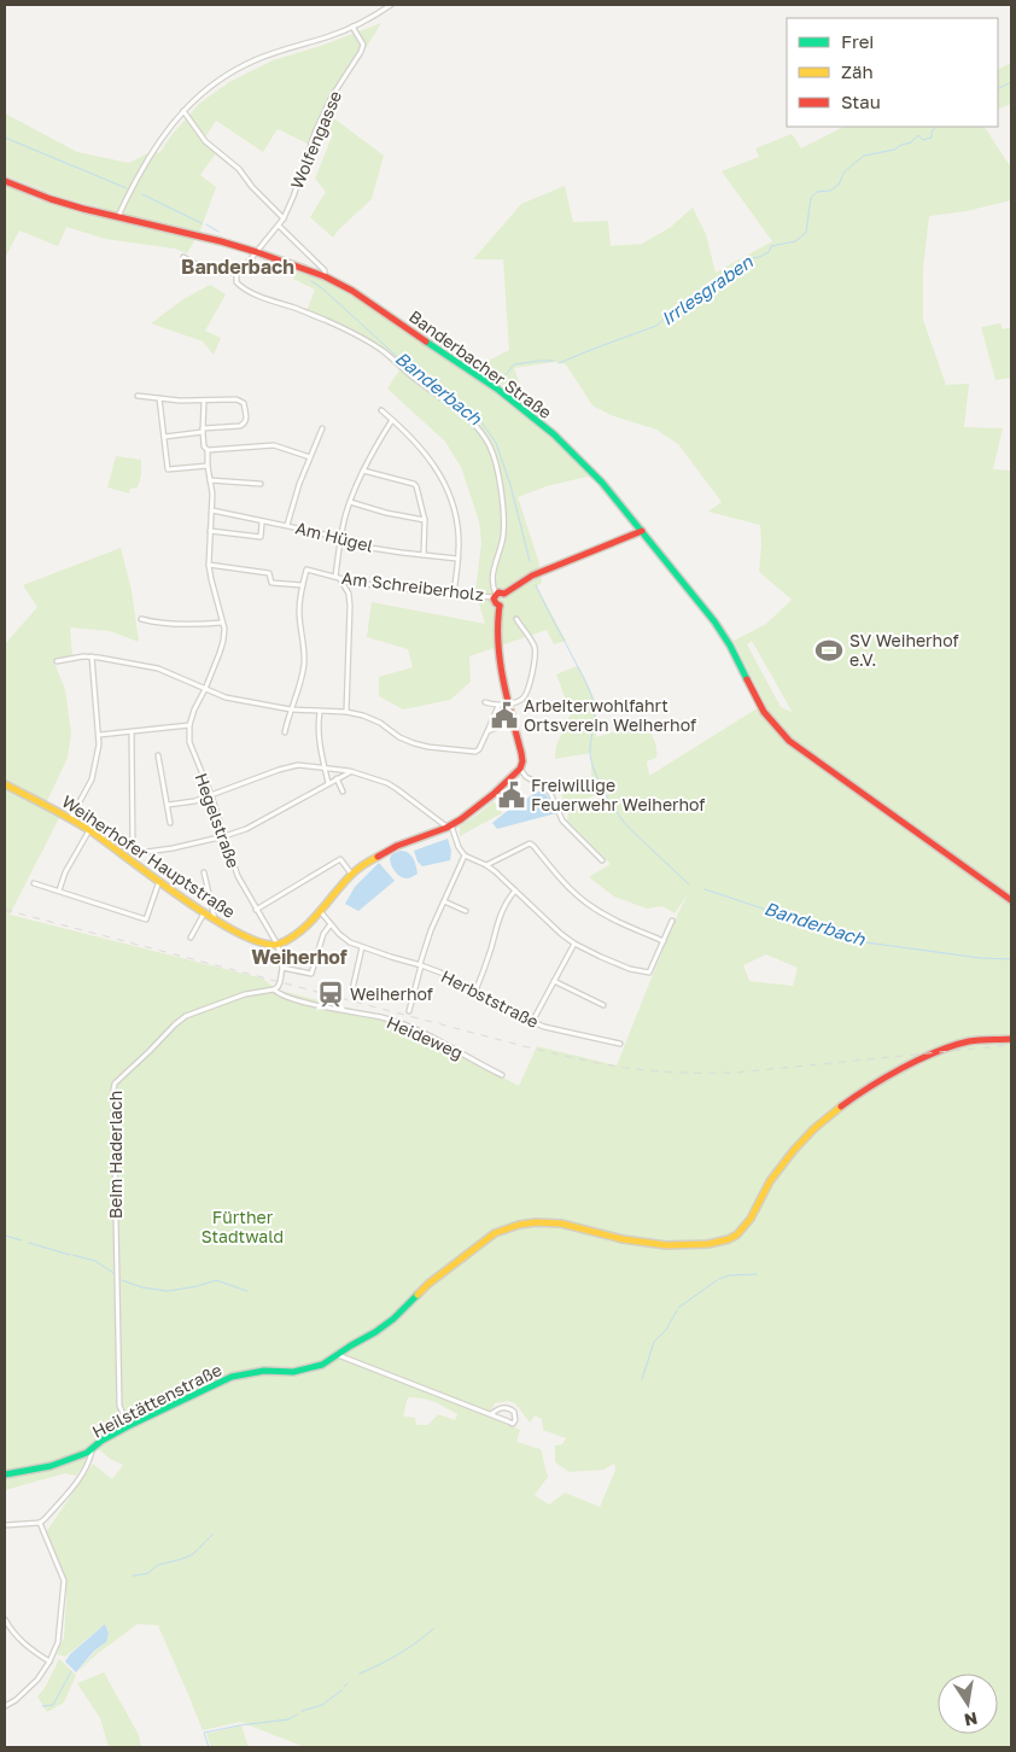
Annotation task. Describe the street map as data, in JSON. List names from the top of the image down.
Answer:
{
  "streets": {
    "street": [
      "Wolfengasse",
      "Banderbacher Straße",
      "Am Hügel",
      "Am Schreiberholz",
      "Hegelstraße",
      "Weiherhofer Hauptstraße",
      "Herbststraße",
      "Heideweg",
      "Beim Haderlach",
      "Heilstättenstraße"
    ]
  },
  "crossings": [
    ["Wolfengasse", "Banderbacher Straße"],
    ["Hegelstraße", "Weiherhofer Hauptstraße"],
    ["Heideweg", "Beim Haderlach"],
    ["Beim Haderlach", "Heilstättenstraße"]
  ],
  "districts": ["Banderbach", "Weiherhof"],
  "water": ["Irrlesgraben", "Banderbach"],
  "parks": ["Fürther Stadtwald"],
  "places": {
    "sports": ["SV Weiherhof e.V."],
    "public building": ["Arbeiterwohlfahrt Ortsverein Weiherhof", "Freiwillige Feuerwehr Weiherhof"],
    "station": ["Weiherhof"]
  },
  "legend": ["Frei", "Zäh", "Stau"],
  "north": "bottom"
}
